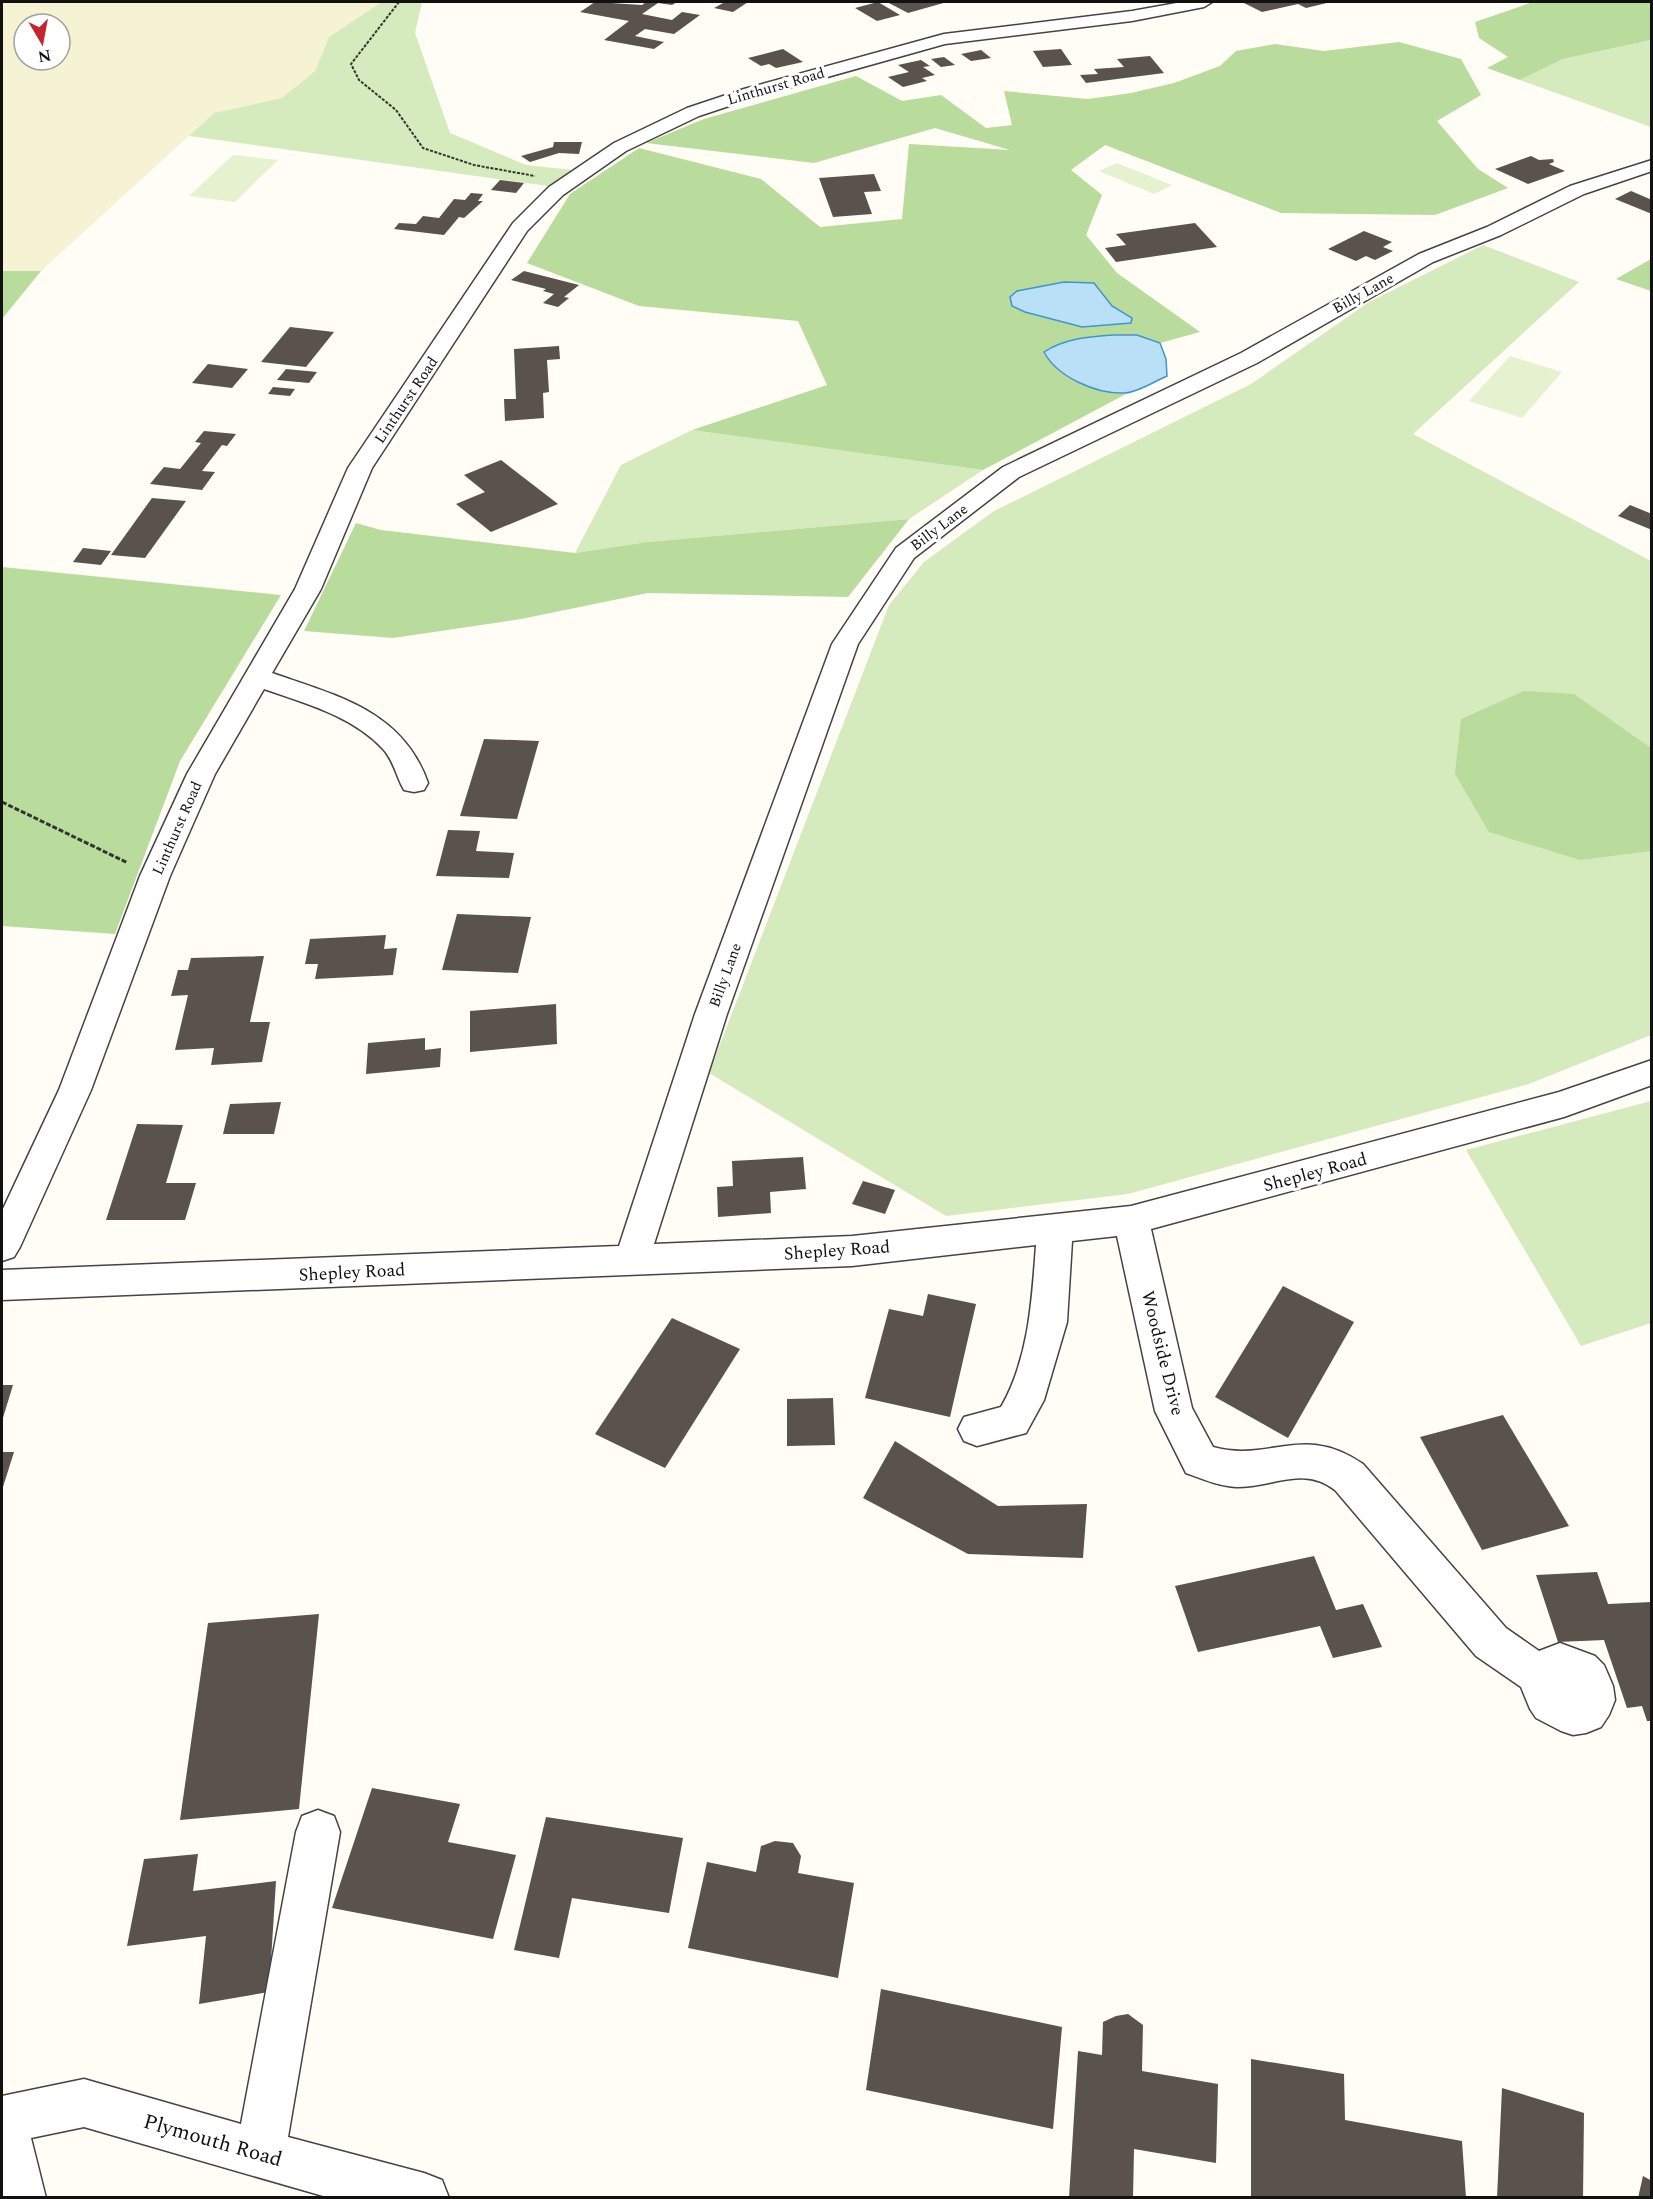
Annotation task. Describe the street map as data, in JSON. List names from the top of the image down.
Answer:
{
  "streets": {
    "street": [
      "Linthurst Road",
      "Billy Lane",
      "Shepley Road",
      "Woodside Drive",
      "Plymouth Road"
    ]
  },
  "crossings": [
    ["Billy Lane", "Shepley Road"],
    ["Shepley Road", "Woodside Drive"]
  ],
  "north": "bottom"
}
